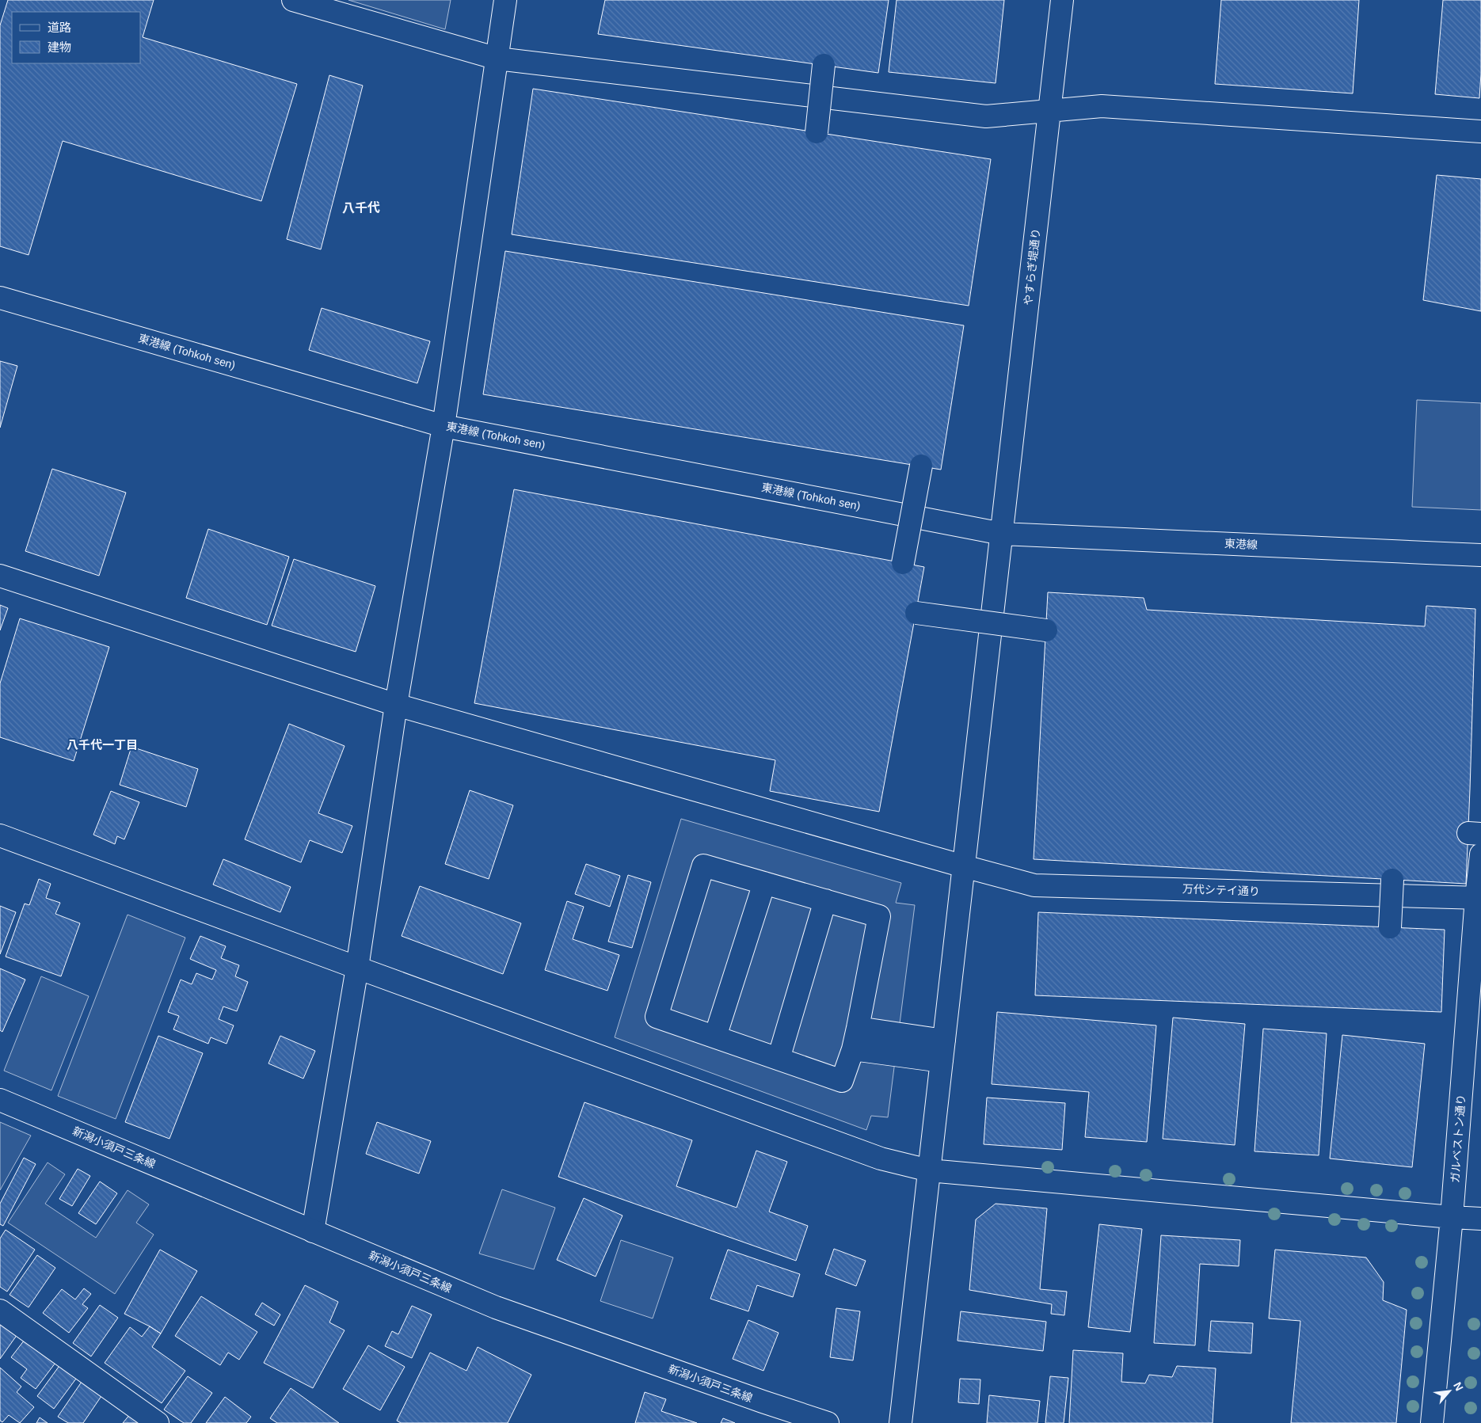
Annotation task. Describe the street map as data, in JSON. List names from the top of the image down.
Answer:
{
  "streets": {
    "street": [
      "やすらぎ堤通り",
      "東港線 (Tohkoh sen)",
      "東港線",
      "万代シテイ通り",
      "ガルベストン通り",
      "新潟小須戸三条線"
    ]
  },
  "crossings": [
    ["やすらぎ堤通り", "東港線 (Tohkoh sen)"],
    ["やすらぎ堤通り", "東港線"],
    ["やすらぎ堤通り", "万代シテイ通り"],
    ["東港線 (Tohkoh sen)", "東港線"],
    ["万代シテイ通り", "ガルベストン通り"]
  ],
  "districts": ["八千代", "八千代一丁目"],
  "legend": ["道路", "建物"],
  "north": "top right"
}
